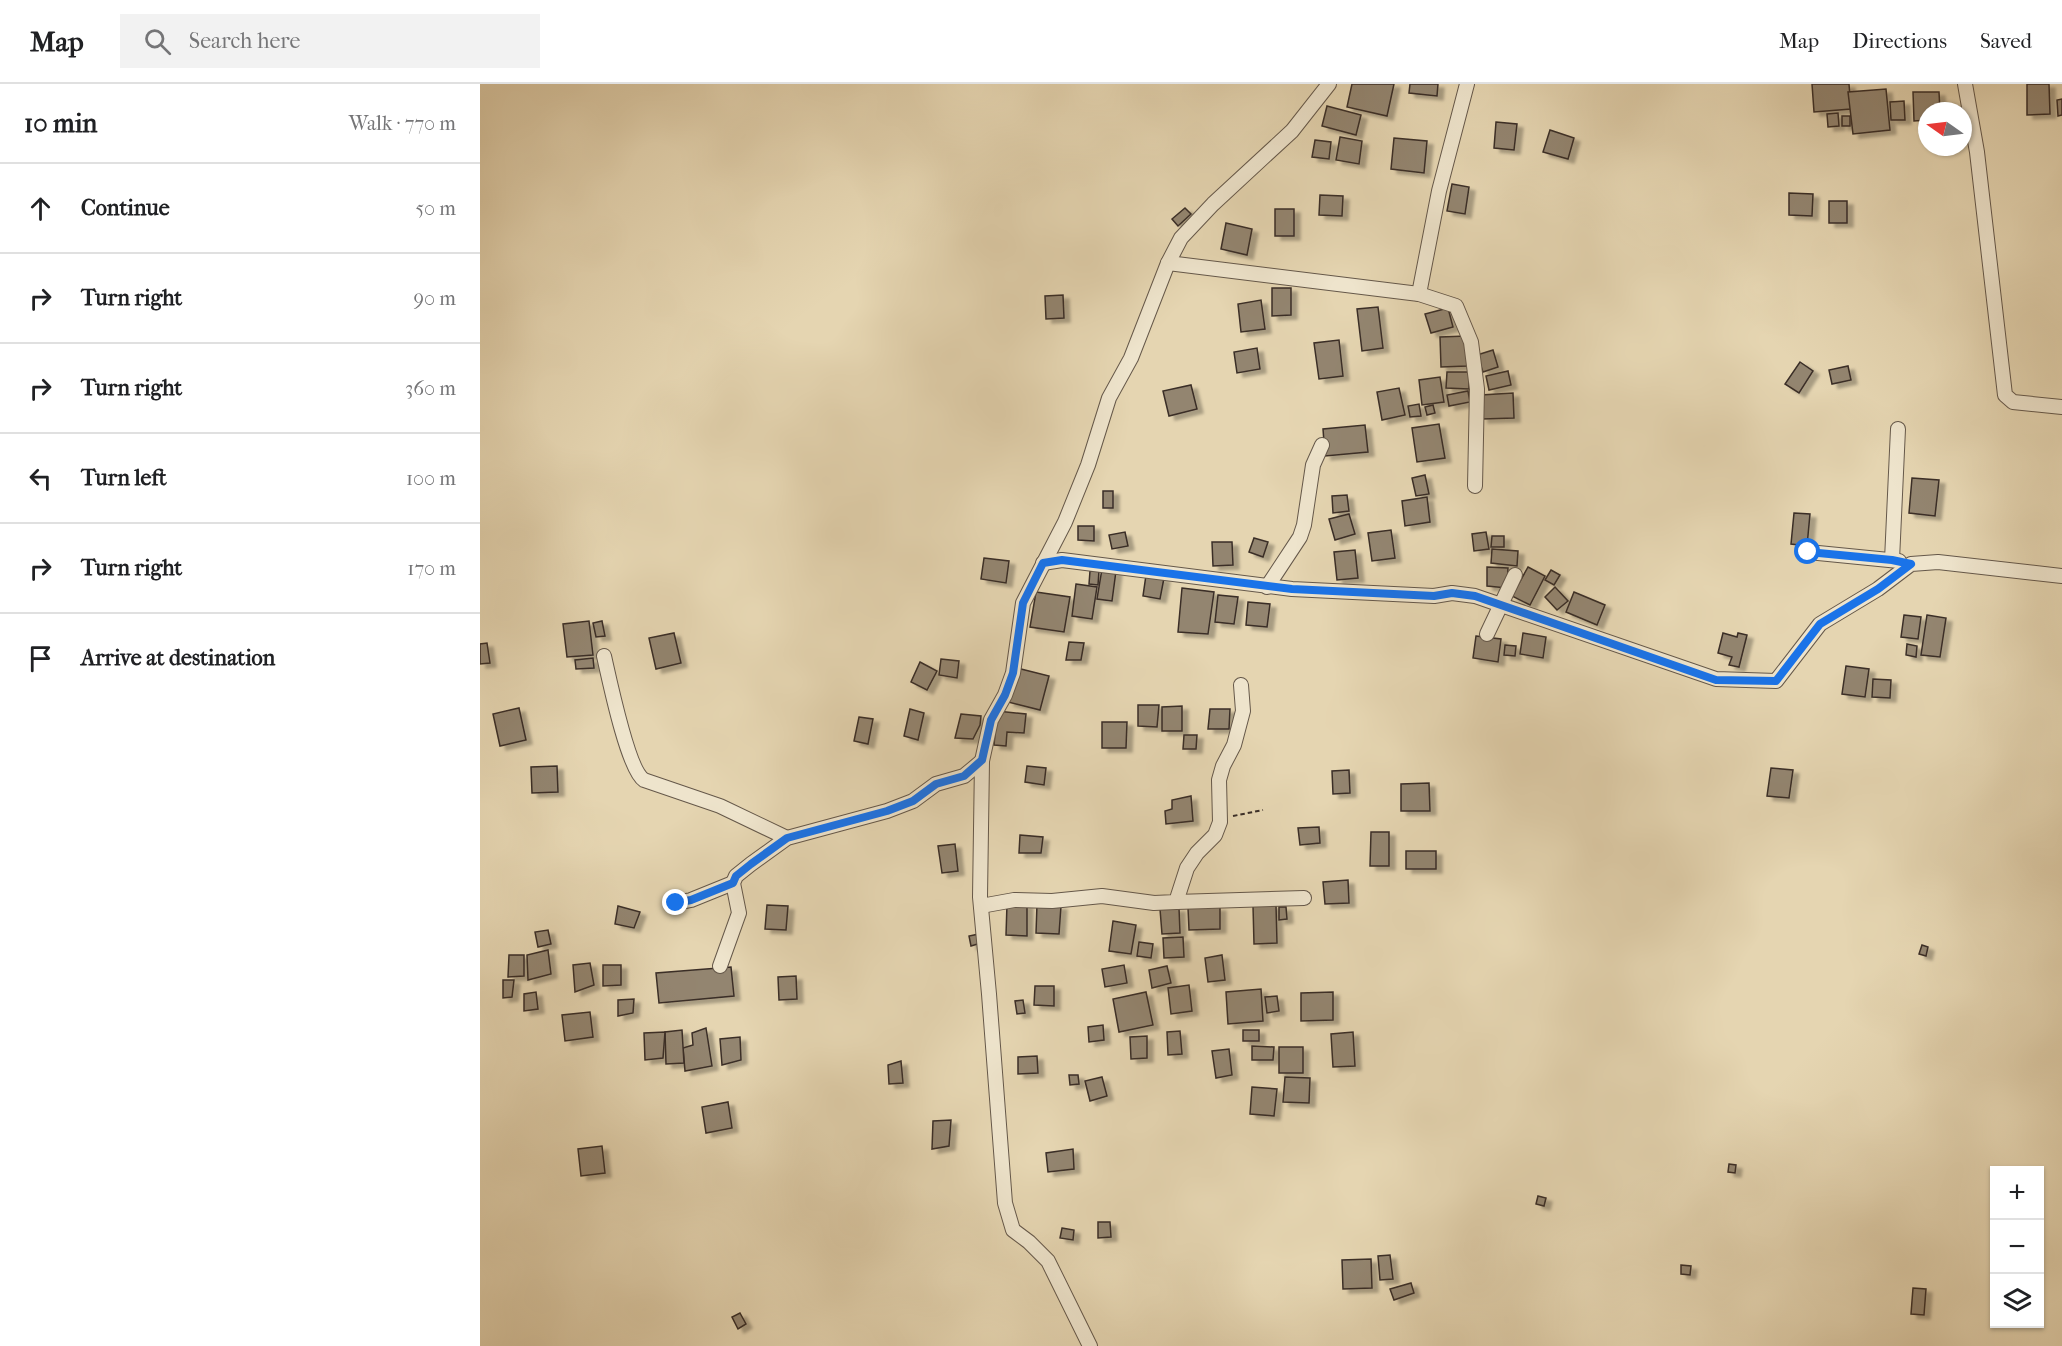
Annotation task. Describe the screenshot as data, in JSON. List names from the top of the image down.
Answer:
{
  "north": "left",
  "page": {
    "header": "Map",
    "search": "Search here",
    "nav": ["Map", "Directions", "Saved"],
    "heading": ["10 min", "Walk · 770 m"],
    "list": [
      ["Continue", "50 m"],
      ["Turn right", "90 m"],
      ["Turn right", "360 m"],
      ["Turn left", "100 m"],
      ["Turn right", "170 m"],
      "Arrive at destination"
    ],
    "map_buttons": ["+", "−"]
  }
}
